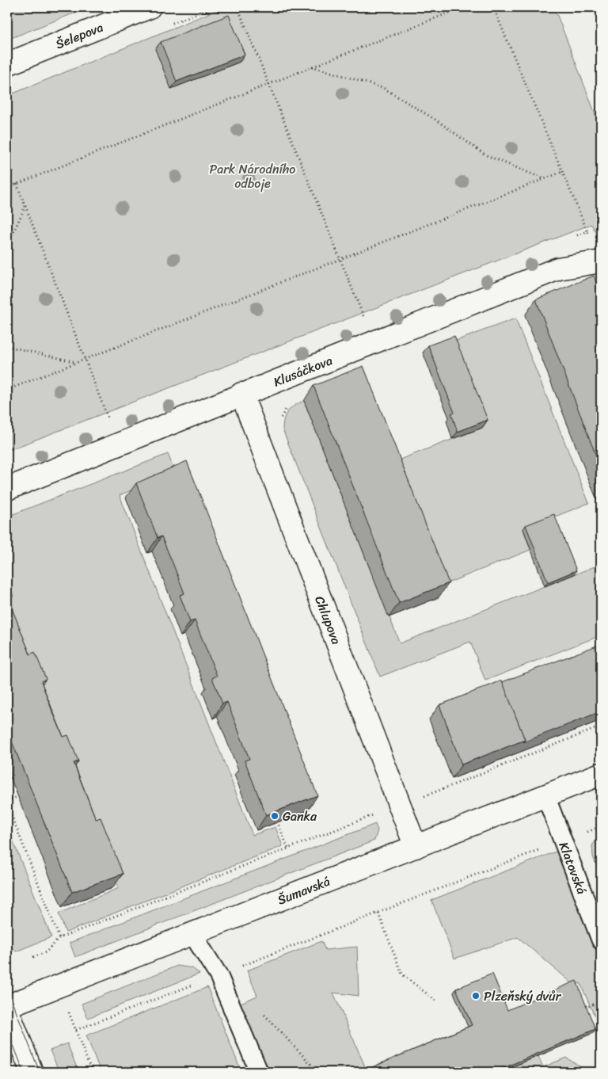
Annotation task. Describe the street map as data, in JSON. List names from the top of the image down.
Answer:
{
  "streets": {
    "street": [
      "Šelepova",
      "Klusáčkova",
      "Chlupova",
      "Šumavská"
    ],
    "lane": ["Klatovská"]
  },
  "crossings": [
    ["Klusáčkova", "Chlupova"],
    ["Chlupova", "Šumavská"],
    ["Klatovská", "Šumavská"]
  ],
  "parks": ["Park Národního odboje"],
  "places": ["Ganka", "Plzeňský dvůr"]
}
